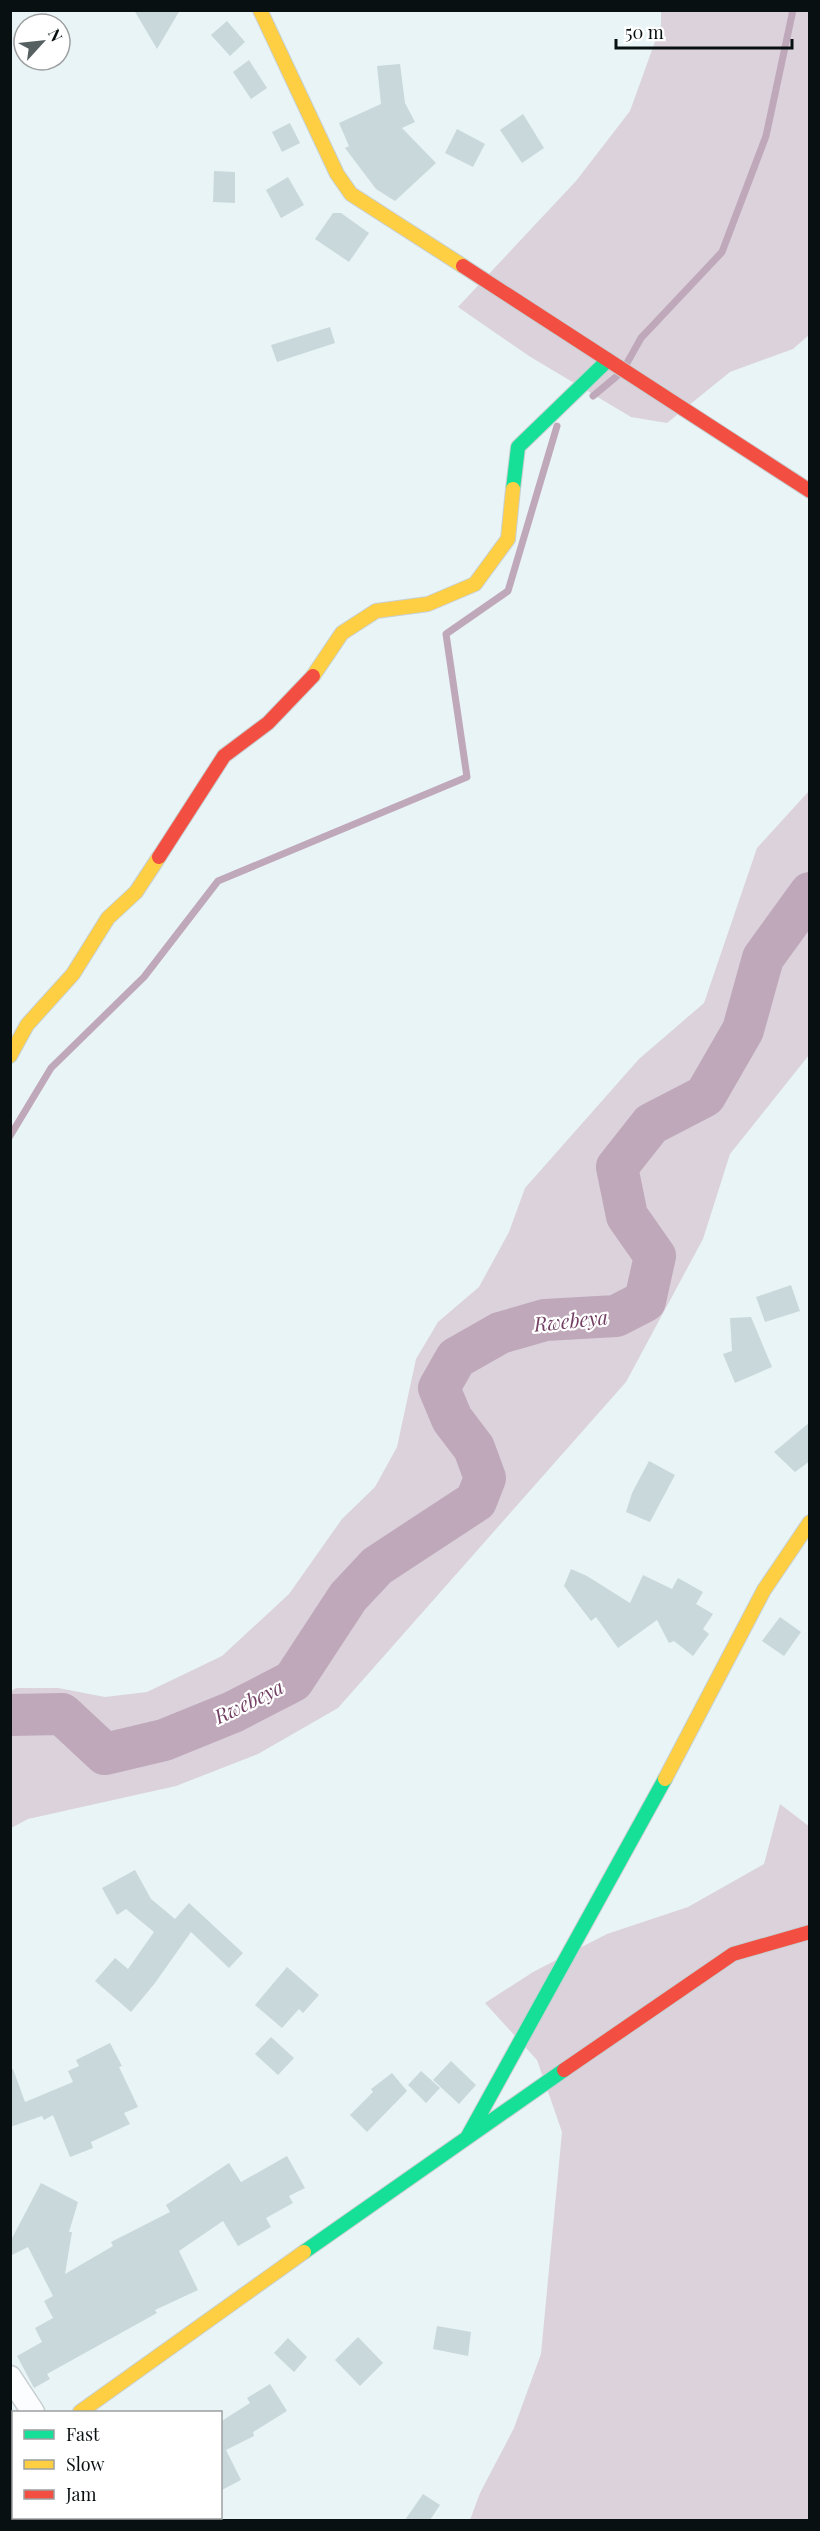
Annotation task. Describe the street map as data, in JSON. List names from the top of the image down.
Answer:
{
  "water": ["Rwebeya"],
  "legend": ["Fast", "Slow", "Jam"],
  "scale_bar": "50 m",
  "north": "top right"
}
